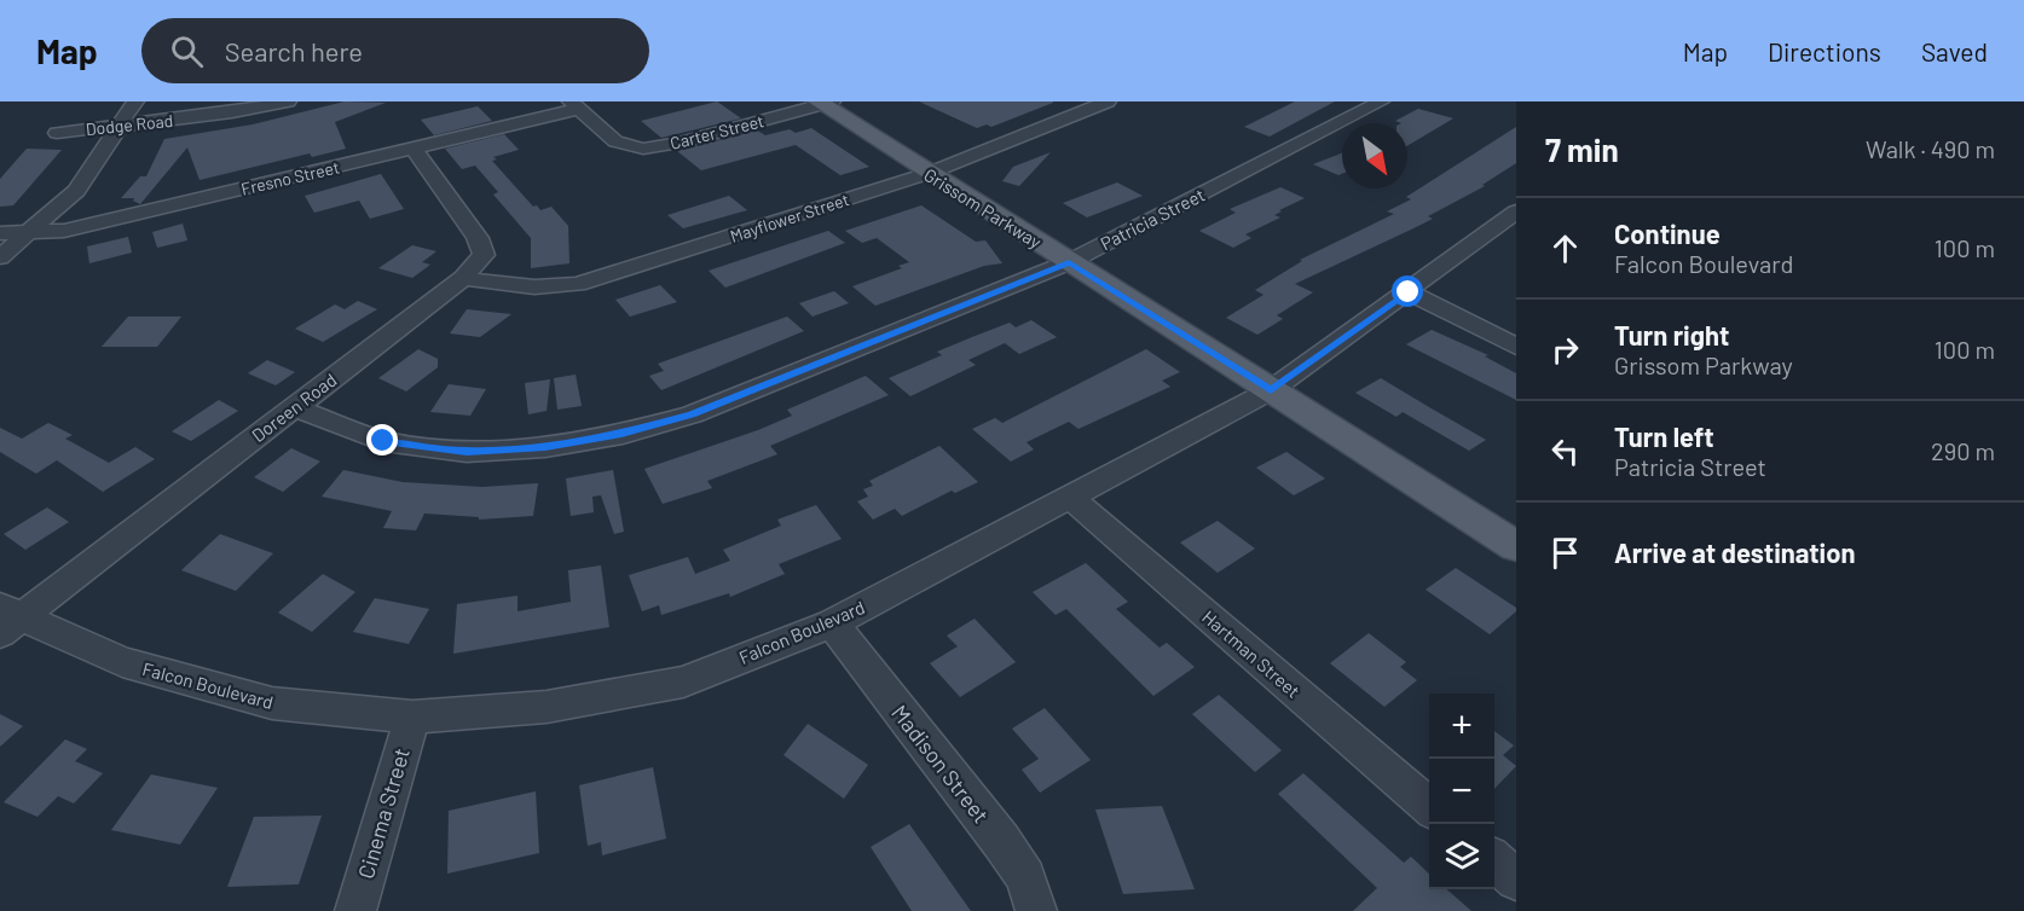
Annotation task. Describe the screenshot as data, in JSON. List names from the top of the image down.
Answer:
{
  "streets": {
    "main road": ["Grissom Parkway"],
    "street": [
      "Dodge Road",
      "Carter Street",
      "Fresno Street",
      "Mayflower Street",
      "Patricia Street",
      "Doreen Road",
      "Falcon Boulevard",
      "Hartman Street",
      "Madison Street",
      "Cinema Street"
    ]
  },
  "crossings": [
    ["Carter Street", "Fresno Street"],
    ["Carter Street", "Grissom Parkway"],
    ["Fresno Street", "Doreen Road"],
    ["Grissom Parkway", "Mayflower Street"],
    ["Grissom Parkway", "Patricia Street"],
    ["Grissom Parkway", "Falcon Boulevard"],
    ["Mayflower Street", "Doreen Road"],
    ["Patricia Street", "Doreen Road"],
    ["Doreen Road", "Falcon Boulevard"],
    ["Falcon Boulevard", "Hartman Street"],
    ["Falcon Boulevard", "Madison Street"],
    ["Falcon Boulevard", "Cinema Street"]
  ],
  "north": "bottom right",
  "page": {
    "header": "Map",
    "search": "Search here",
    "nav": ["Map", "Directions", "Saved"],
    "heading": ["7 min", "Walk · 490 m"],
    "list": [
      ["Continue", "Falcon Boulevard", "100 m"],
      ["Turn right", "Grissom Parkway", "100 m"],
      ["Turn left", "Patricia Street", "290 m"],
      "Arrive at destination"
    ],
    "map_buttons": ["+", "−"]
  }
}
